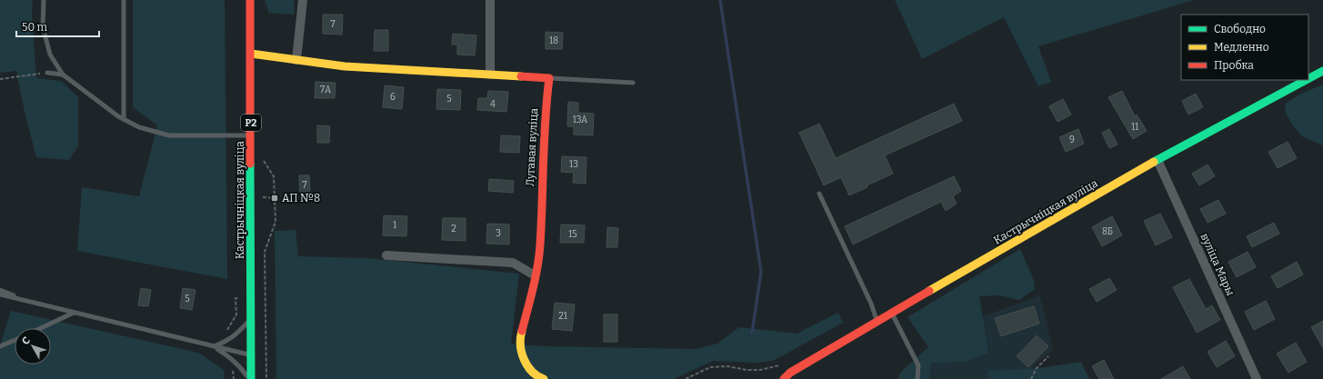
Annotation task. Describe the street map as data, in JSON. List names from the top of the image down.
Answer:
{
  "streets": {
    "street": [
      "Р2",
      "Лугавая вуліца",
      "Кастрычніцкая вуліца",
      "вуліца Мары"
    ]
  },
  "crossings": [
    ["Р2", "Кастрычніцкая вуліца"],
    ["Кастрычніцкая вуліца", "вуліца Мары"]
  ],
  "places": {
    "transit": ["АП №8"]
  },
  "house_numbers": [
    "7",
    "18",
    "7А",
    "6",
    "5",
    "4",
    "13А",
    "11",
    "9",
    "13",
    "7",
    "1",
    "2",
    "8Б",
    "3",
    "15",
    "5",
    "21"
  ],
  "legend": ["Свободно", "Медленно", "Пробка"],
  "scale_bar": "50 m",
  "north": "top left"
}
